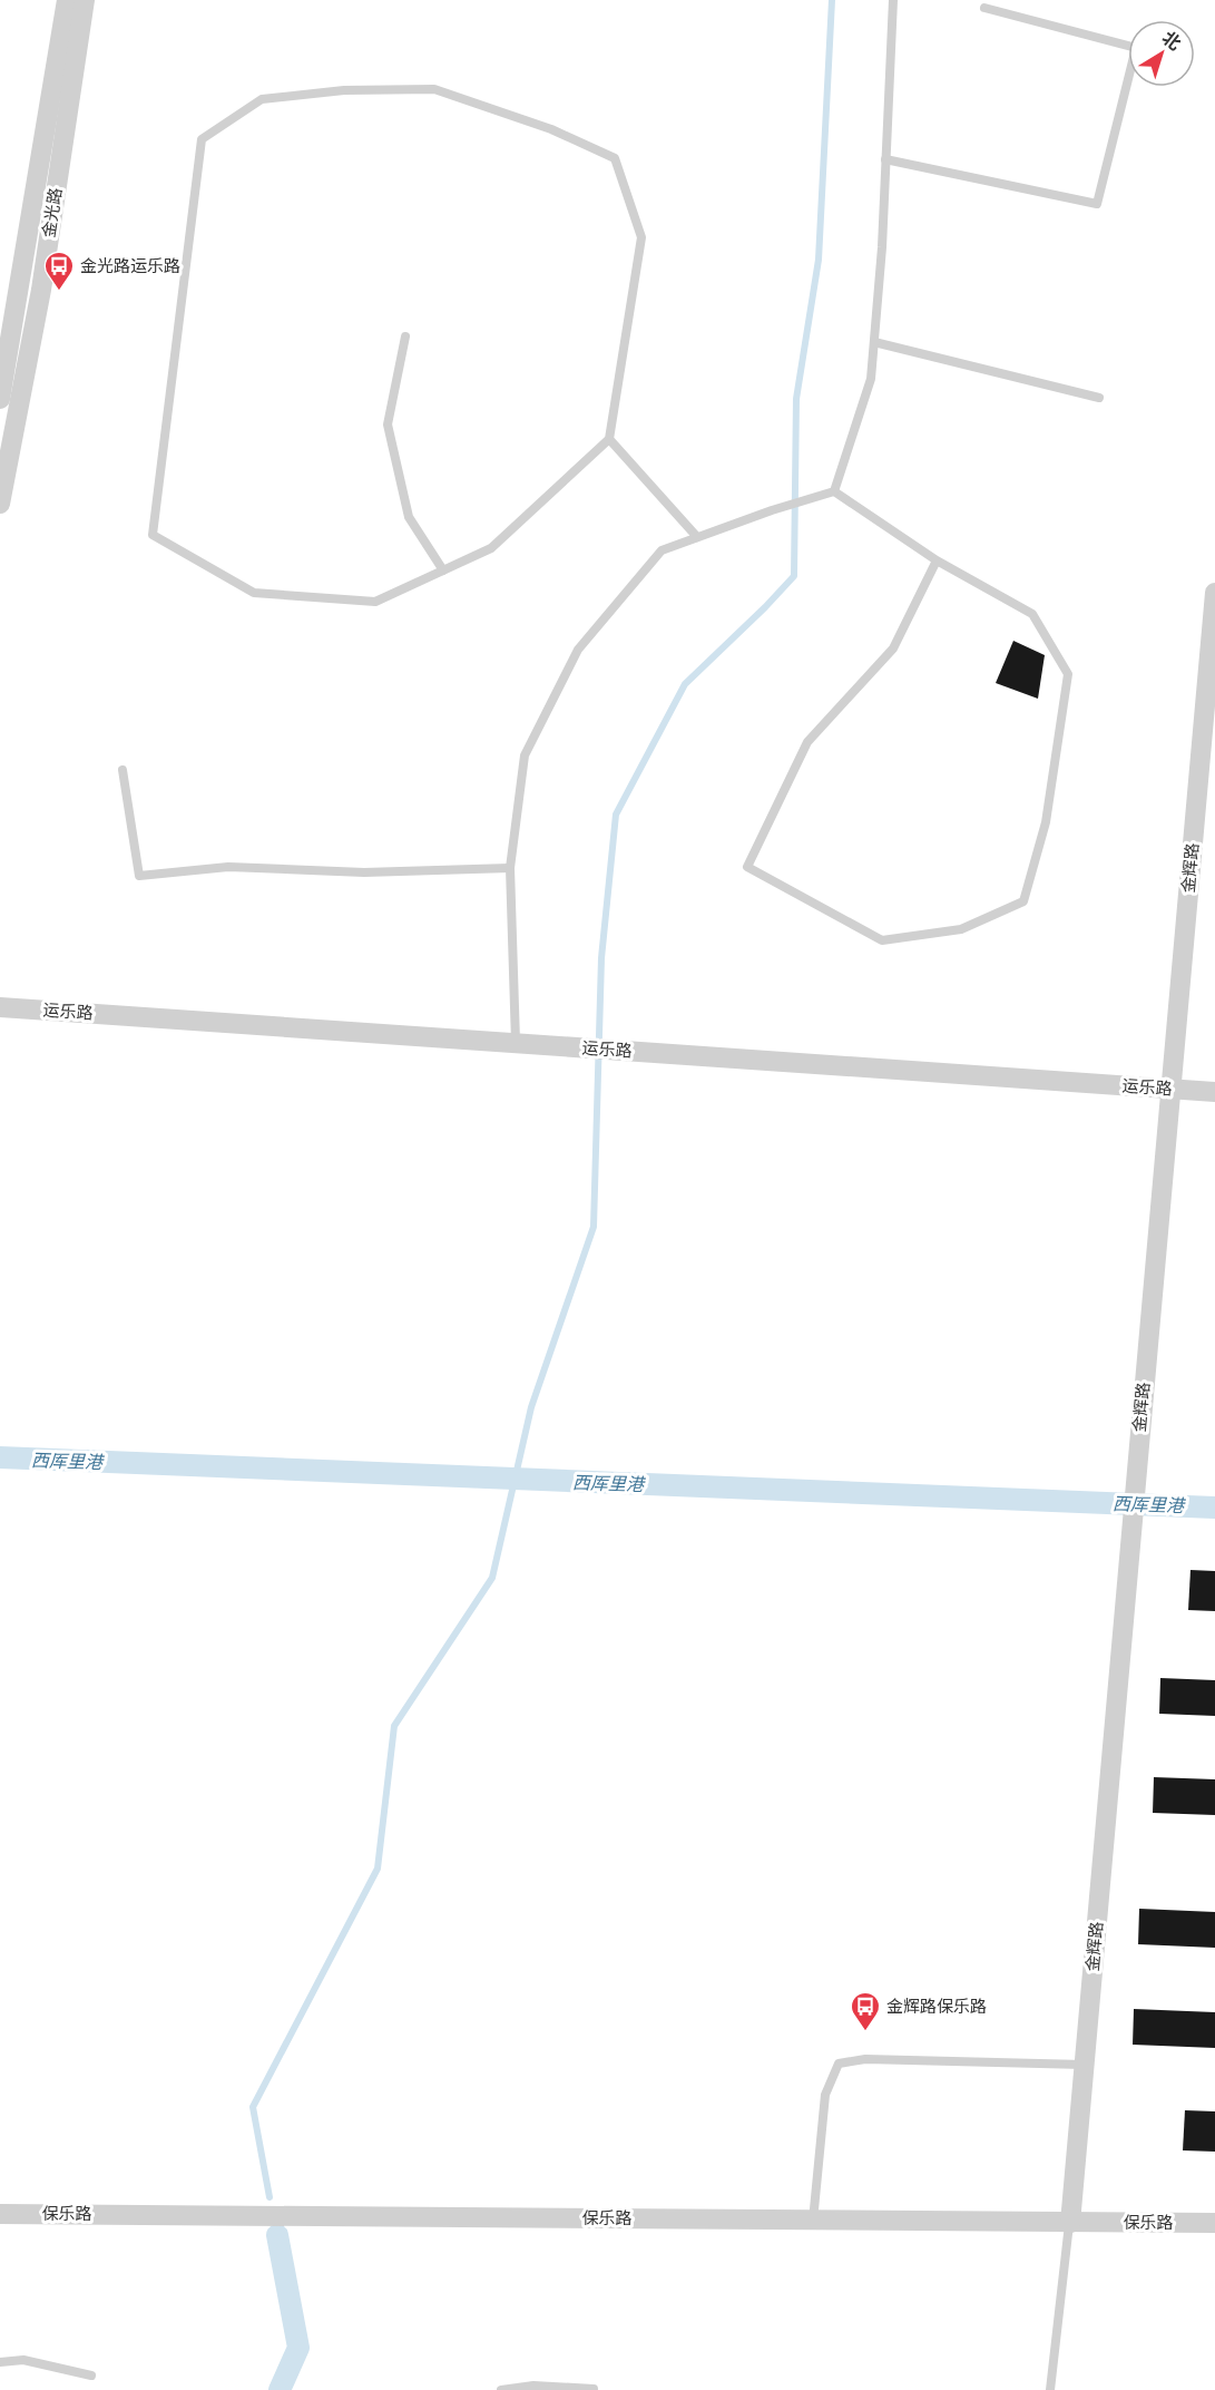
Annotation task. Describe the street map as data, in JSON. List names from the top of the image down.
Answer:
{
  "streets": {
    "street": [
      "金光路",
      "金辉路",
      "运乐路",
      "保乐路"
    ]
  },
  "crossings": [
    ["金辉路", "运乐路"],
    ["金辉路", "保乐路"]
  ],
  "water": ["西厍里港"],
  "places": {
    "bus stop": ["金光路运乐路", "金辉路保乐路"]
  },
  "north": "top right"
}
